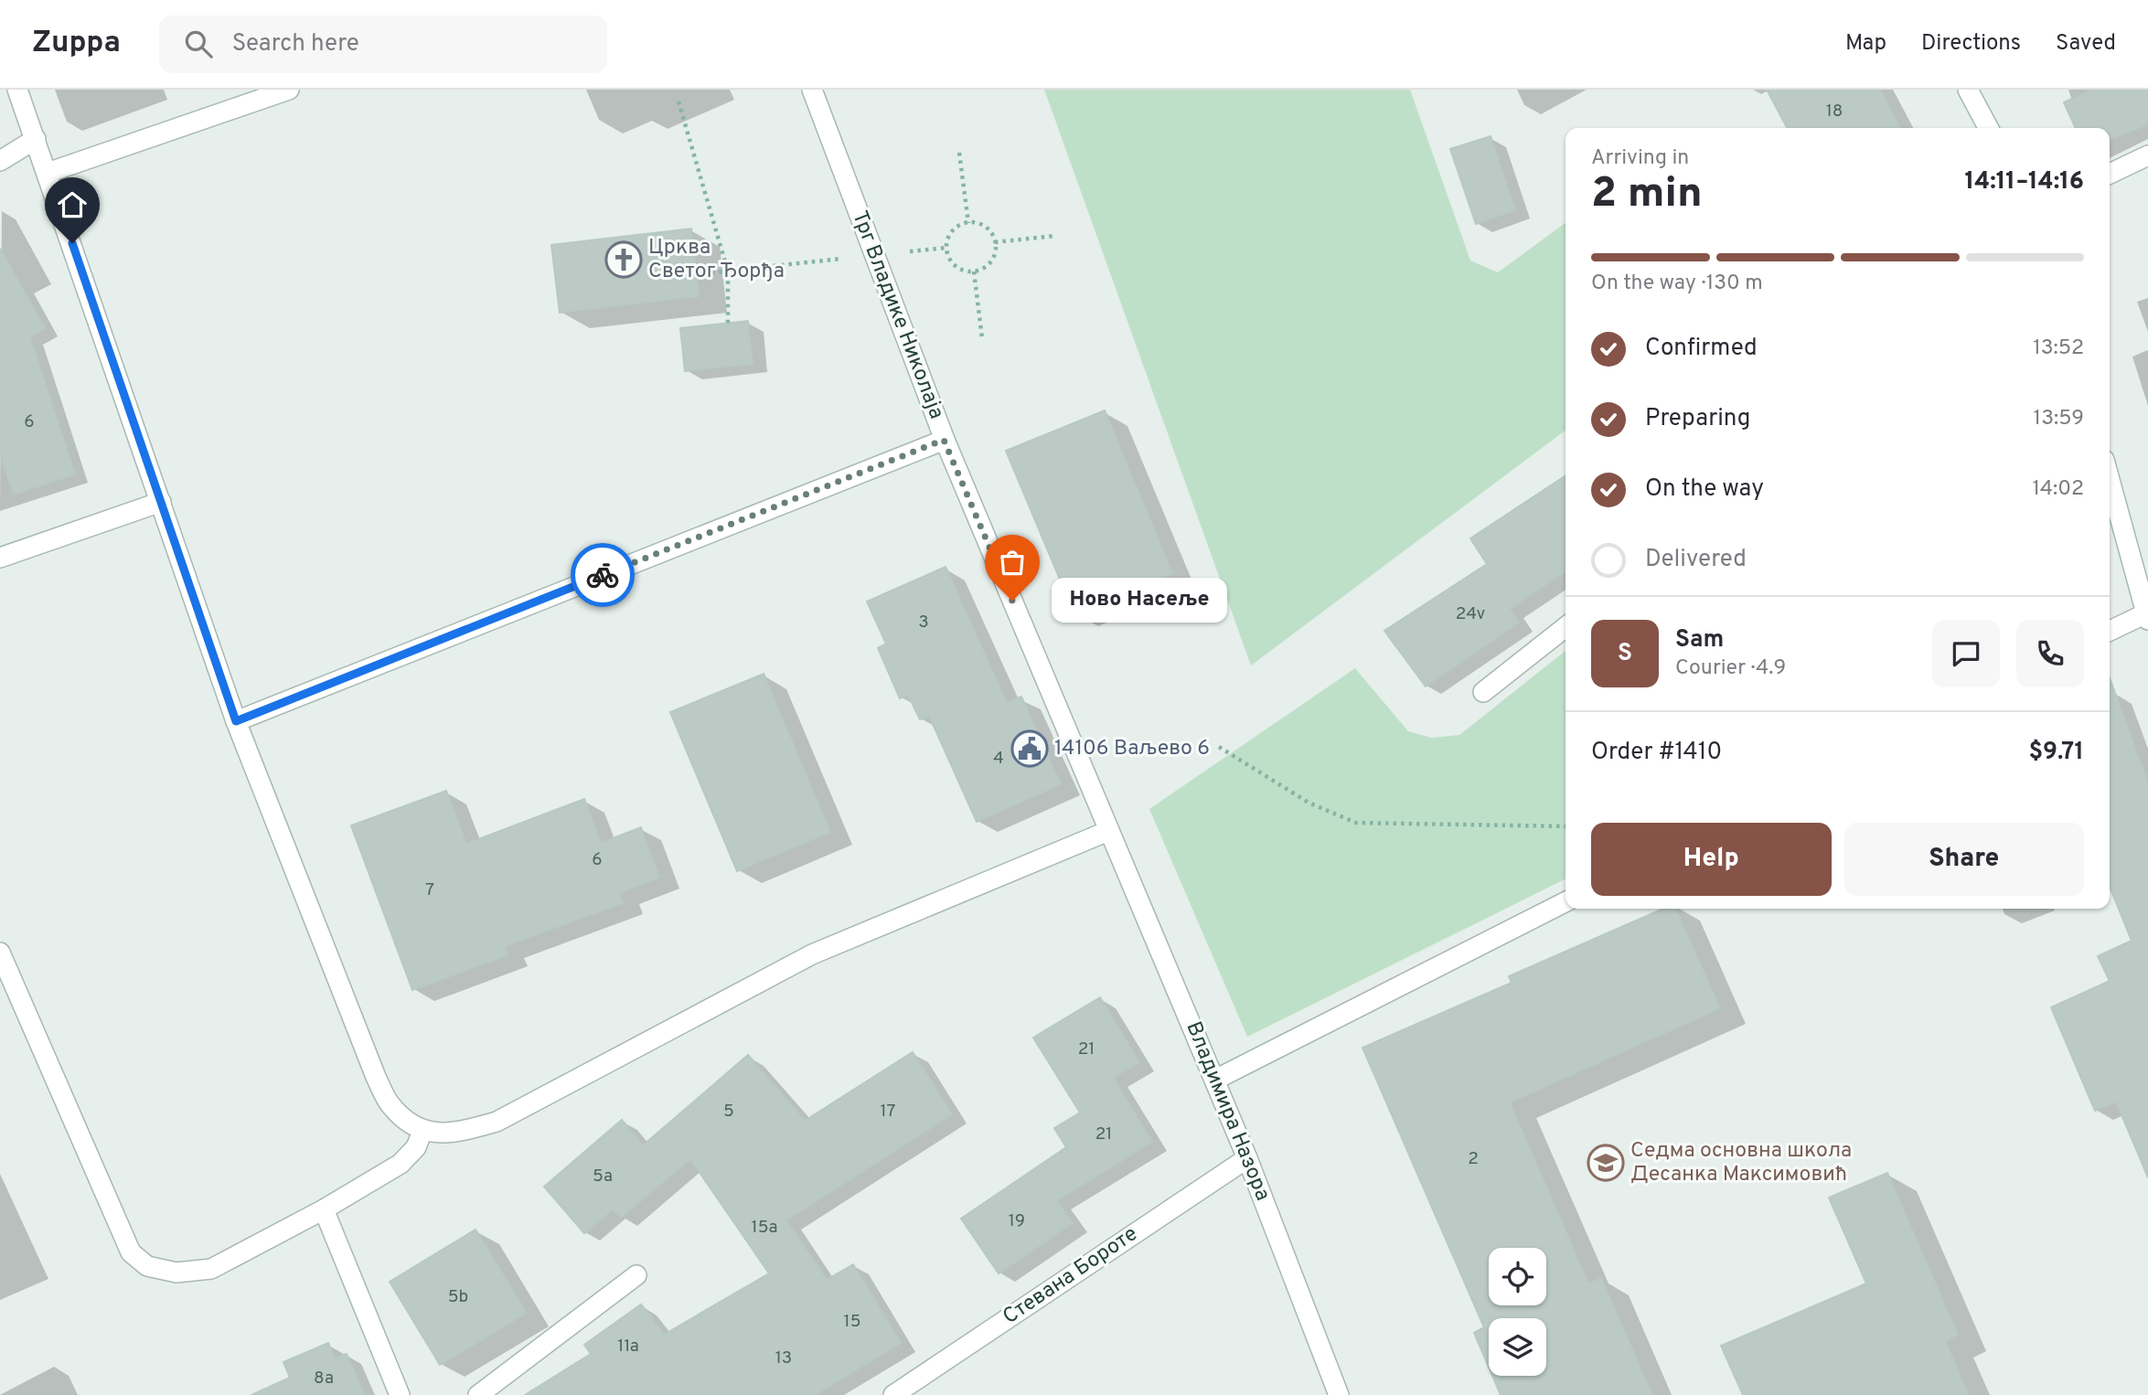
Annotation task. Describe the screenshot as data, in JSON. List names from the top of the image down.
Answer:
{
  "streets": {
    "street": ["Трг Владике Николаја", "Владимира Назора", "Стевана Бороте"]
  },
  "crossings": [
    ["Трг Владике Николаја", "Владимира Назора"],
    ["Владимира Назора", "Стевана Бороте"]
  ],
  "places": {
    "church": ["Црква Светог Ђорђа"],
    "other": ["Ново Насеље"],
    "public building": ["14106 Ваљево 6"],
    "school or university": ["Седма основна школа Десанка Максимовић"]
  },
  "house_numbers": [
    "18",
    "6",
    "24v",
    "3",
    "4",
    "6",
    "7",
    "21",
    "5",
    "17",
    "21",
    "2",
    "5a",
    "19",
    "15a",
    "5b",
    "15",
    "11a",
    "13",
    "8a"
  ],
  "page": {
    "header": "Zuppa",
    "search": "Search here",
    "nav": ["Map", "Directions", "Saved"],
    "heading": ["2 min", "Arriving in", "14:11–14:16"],
    "panel": [
      "Sam",
      "Courier · 4.9",
      "Order #1410",
      "$9.71"
    ],
    "bar": "On the way · 130 m",
    "list": [
      ["Confirmed", "13:52"],
      ["Preparing", "13:59"],
      ["On the way", "14:02"],
      "Delivered"
    ],
    "bubble": "Ново Насеље",
    "round": "S",
    "buttons": ["Help", "Share"]
  }
}
